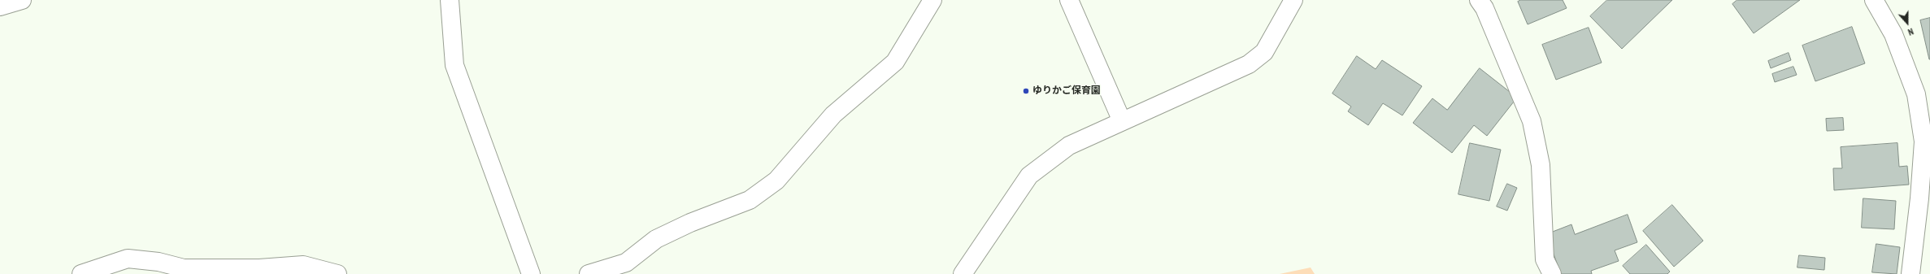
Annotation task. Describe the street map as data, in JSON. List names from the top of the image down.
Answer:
{
  "places": ["ゆりかご保育園"],
  "north": "bottom"
}
